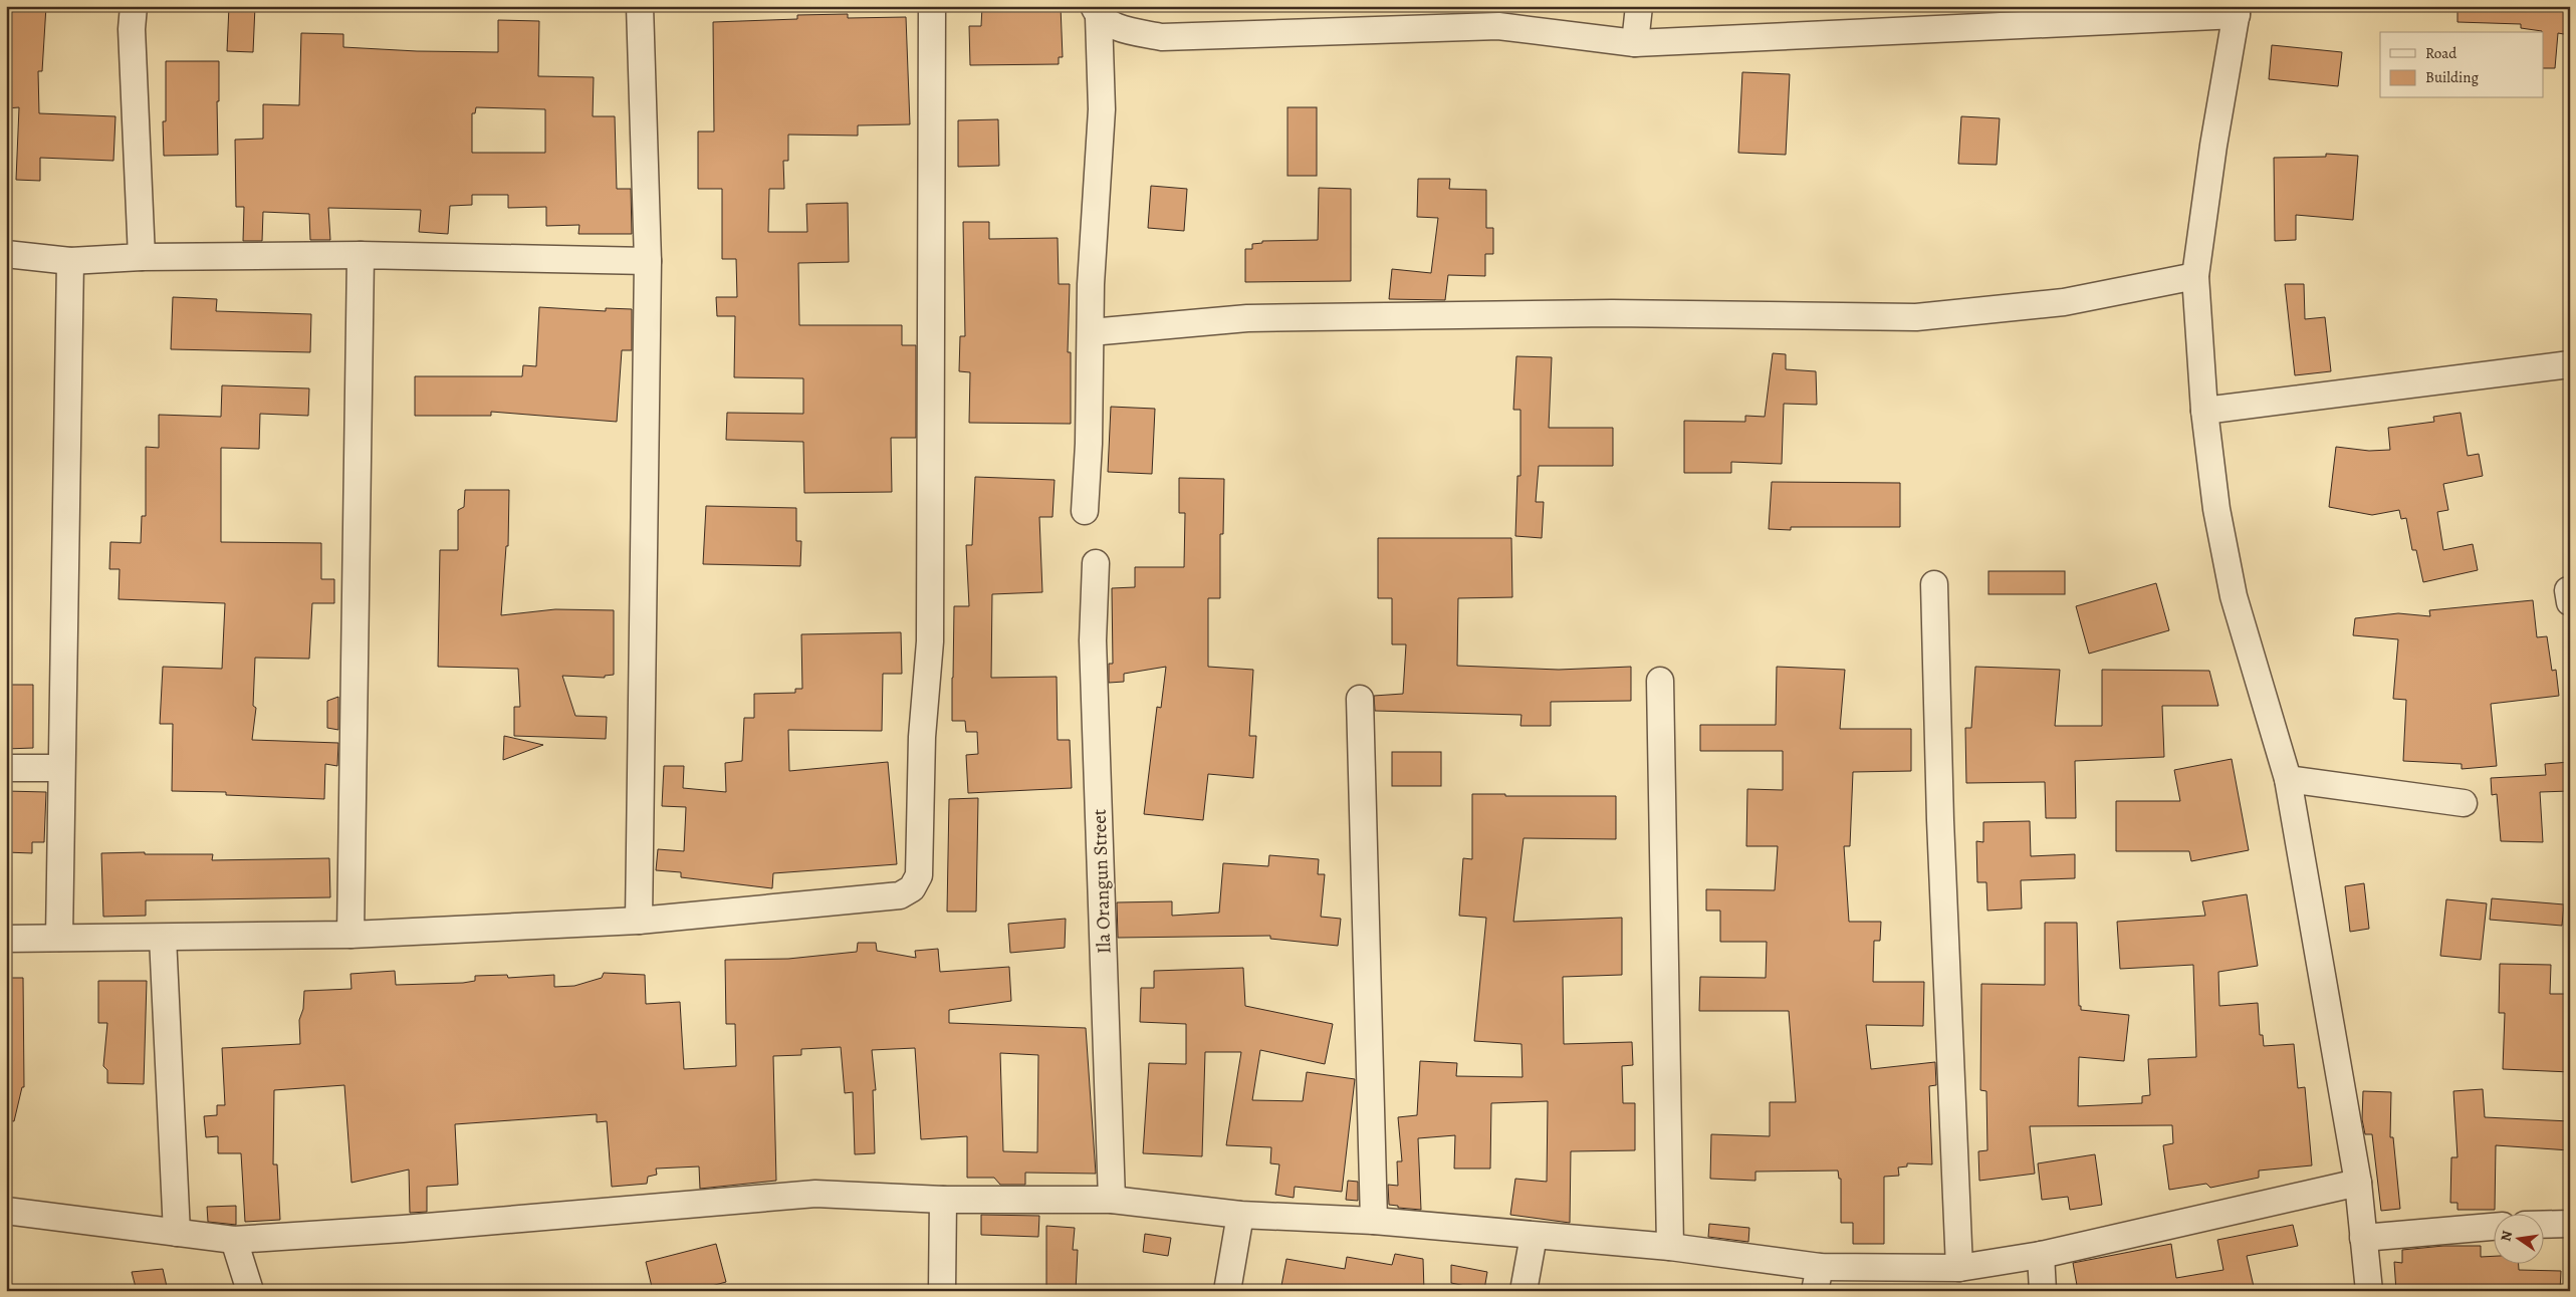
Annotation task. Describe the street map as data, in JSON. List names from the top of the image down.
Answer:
{
  "streets": {
    "street": ["Ila Orangun Street"]
  },
  "legend": ["Road", "Building"],
  "north": "left"
}
